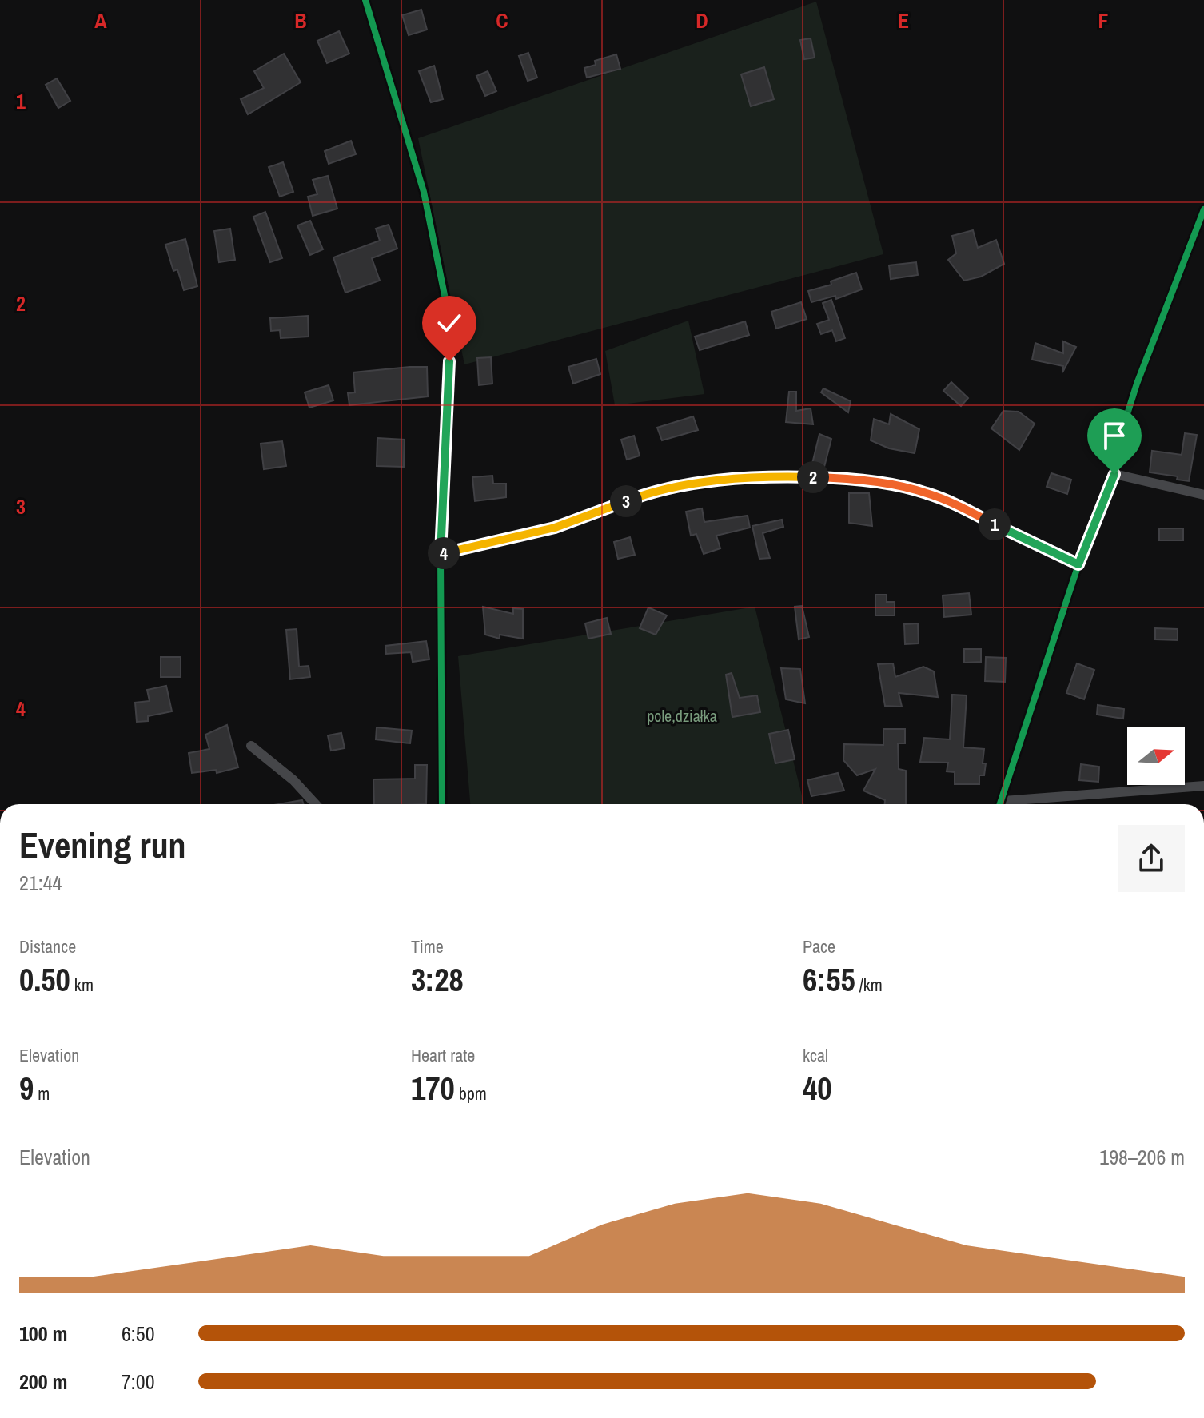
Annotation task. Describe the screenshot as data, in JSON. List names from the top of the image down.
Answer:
{
  "parks": ["pole,działka"],
  "north": "right",
  "page": {
    "pins": [
      "2",
      "3",
      "1",
      "4"
    ],
    "heading": ["Evening run", "21:44"],
    "stats": [
      ["Distance", "0.50 km"],
      ["Time", "3:28"],
      ["Pace", "6:55 /km"],
      ["Elevation", "9 m"],
      ["Heart rate", "170 bpm"],
      ["kcal", "40"]
    ],
    "chart": ["Elevation", "198–206 m"],
    "list": [
      {
        "name": "100 m",
        "note": "6:50"
      },
      {
        "name": "200 m",
        "note": "7:00"
      }
    ]
  },
  "grid": {
    "columns": [
      "A",
      "B",
      "C",
      "D",
      "E",
      "F"
    ],
    "rows": [
      "1",
      "2",
      "3",
      "4"
    ]
  }
}
